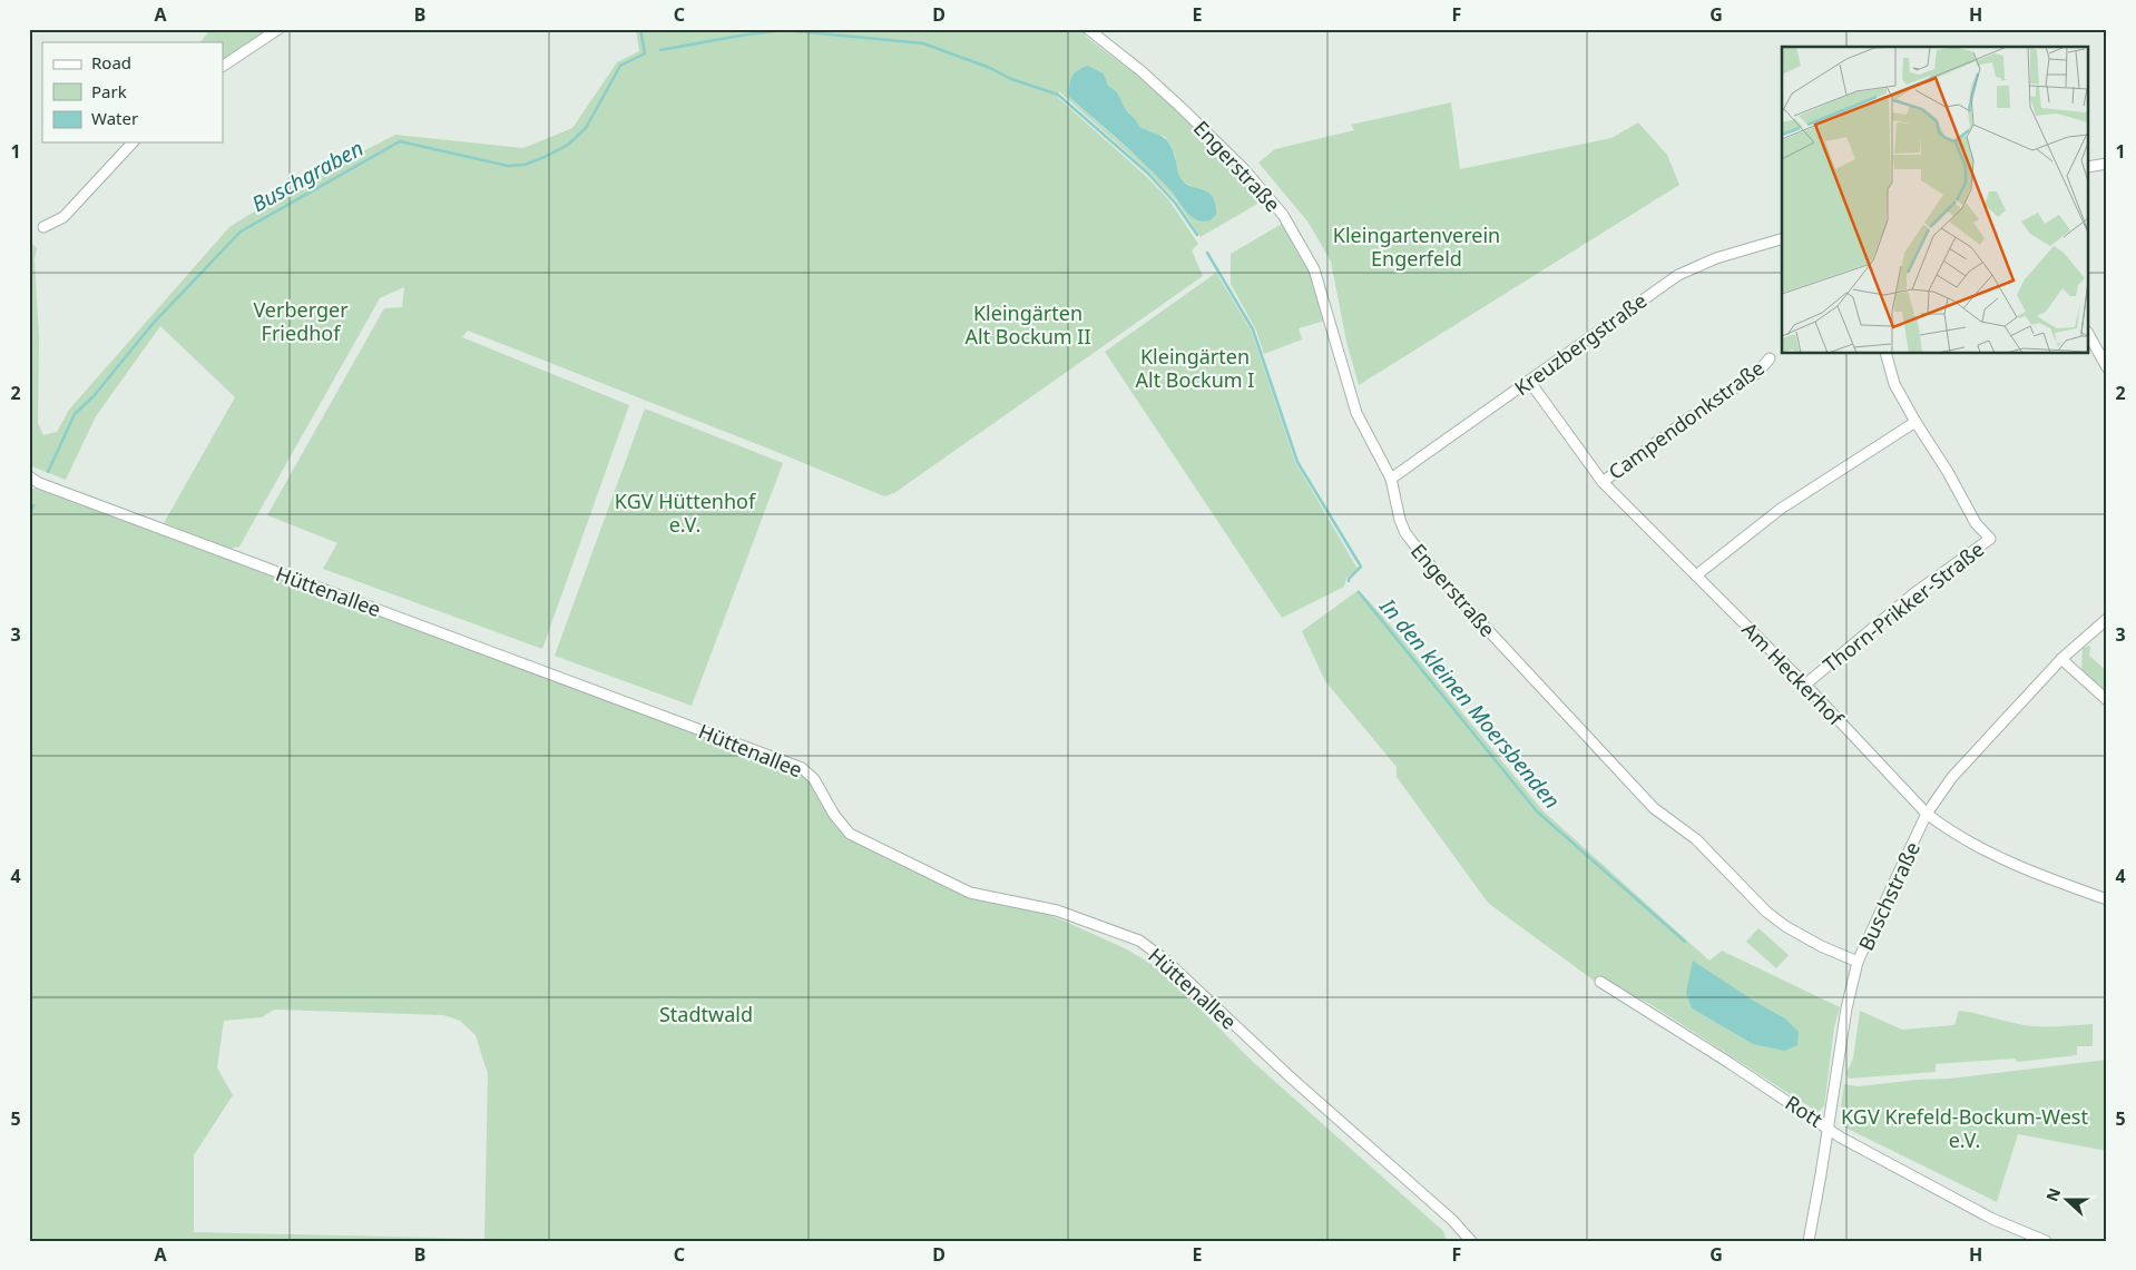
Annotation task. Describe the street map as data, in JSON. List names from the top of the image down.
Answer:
{
  "streets": {
    "street": [
      "Engerstraße",
      "Kreuzbergstraße",
      "Campendonkstraße",
      "Hüttenallee",
      "Thorn-Prikker-Straße",
      "Am Heckerhof",
      "Buschstraße",
      "Rott"
    ]
  },
  "crossings": [
    ["Engerstraße", "Kreuzbergstraße"],
    ["Engerstraße", "Buschstraße"],
    ["Kreuzbergstraße", "Am Heckerhof"],
    ["Campendonkstraße", "Am Heckerhof"],
    ["Thorn-Prikker-Straße", "Am Heckerhof"],
    ["Am Heckerhof", "Buschstraße"],
    ["Buschstraße", "Rott"]
  ],
  "water": ["Buschgraben", "In den kleinen Moersbenden"],
  "parks": [
    "Kleingartenverein Engerfeld",
    "Verberger Friedhof",
    "Kleingärten Alt Bockum II",
    "Kleingärten Alt Bockum I",
    "KGV Hüttenhof e.V.",
    "Stadtwald",
    "KGV Krefeld-Bockum-West e.V."
  ],
  "legend": ["Road", "Park", "Water"],
  "north": "left",
  "grid": {
    "columns": [
      "A",
      "B",
      "C",
      "D",
      "E",
      "F",
      "G",
      "H"
    ],
    "rows": [
      "1",
      "2",
      "3",
      "4",
      "5"
    ]
  }
}
